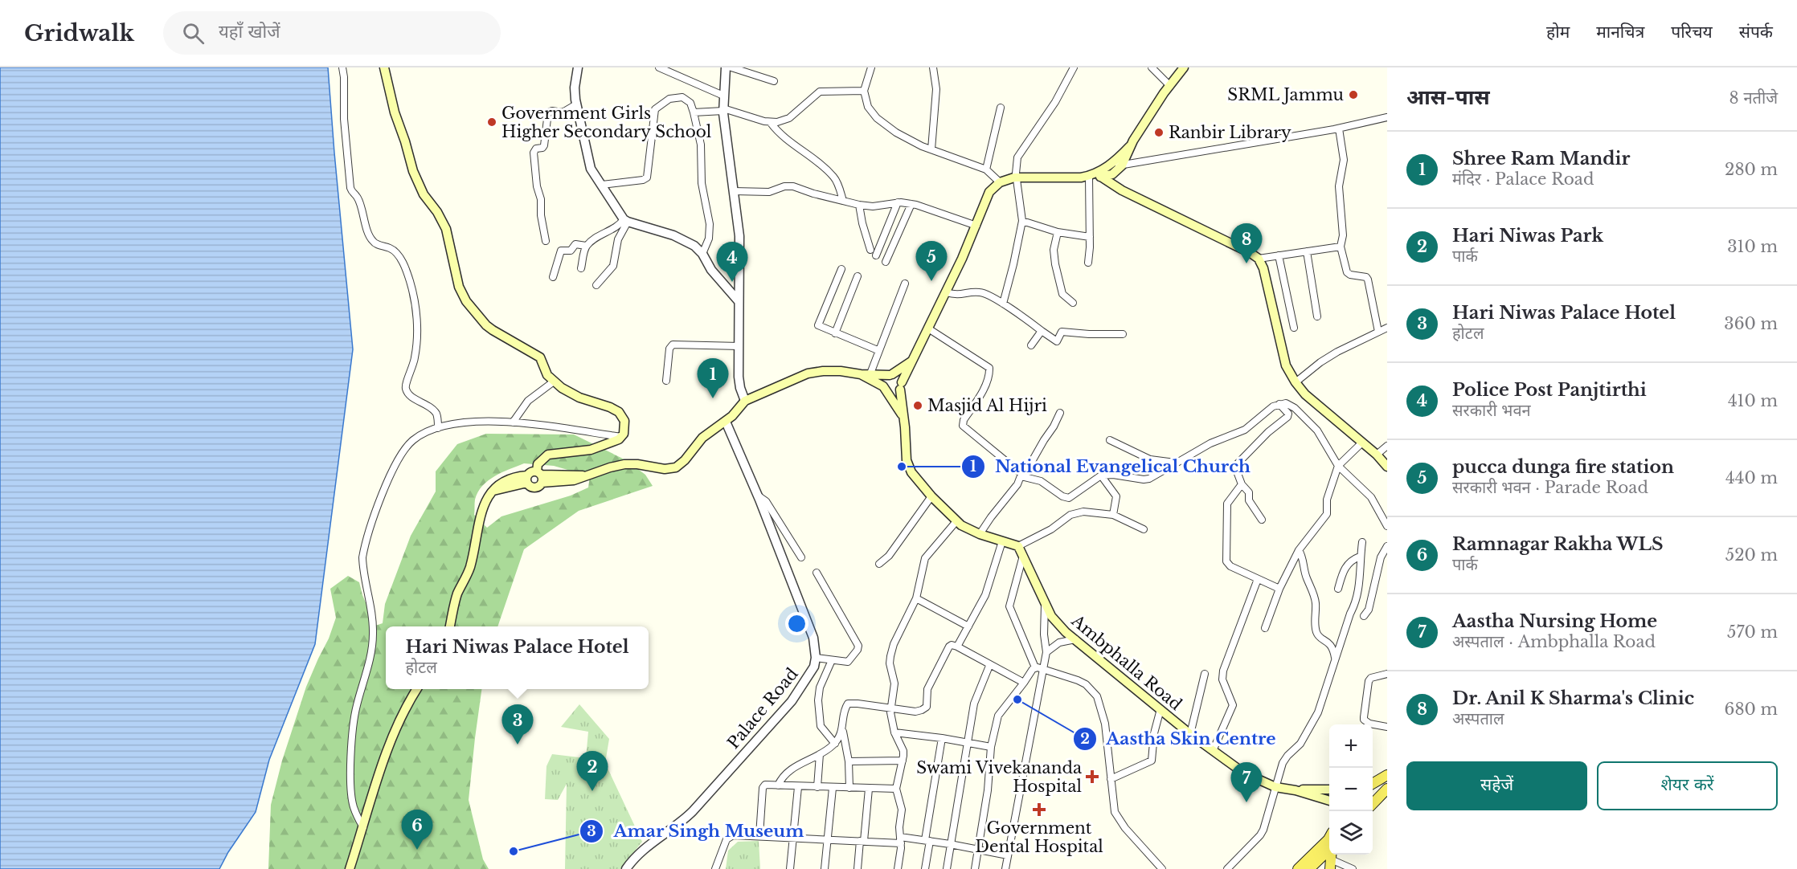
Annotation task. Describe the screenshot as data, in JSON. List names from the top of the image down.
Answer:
{
  "streets": {
    "main road": ["Ambphalla Road"],
    "street": ["Palace Road"]
  },
  "places": {
    "other": [
      "SRML Jammu",
      "Government Girls Higher Secondary School",
      "Ranbir Library",
      "Masjid Al Hijri",
      "National Evangelical Church",
      "Aastha Skin Centre",
      "Amar Singh Museum"
    ],
    "health": ["Swami Vivekananda Hospital", "Government Dental Hospital"]
  },
  "page": {
    "header": "Gridwalk",
    "search": "यहाँ खोजें",
    "nav": [
      "होम",
      "मानचित्र",
      "परिचय",
      "संपर्क"
    ],
    "heading": ["आस-पास", "8 नतीजे"],
    "list": [
      {
        "mark": "1",
        "name": "Shree Ram Mandir",
        "note": "मंदिर · Palace Road",
        "value": "280 m"
      },
      {
        "mark": "2",
        "name": "Hari Niwas Park",
        "note": "पार्क",
        "value": "310 m"
      },
      {
        "mark": "3",
        "name": "Hari Niwas Palace Hotel",
        "note": "होटल",
        "value": "360 m"
      },
      {
        "mark": "4",
        "name": "Police Post Panjtirthi",
        "note": "सरकारी भवन",
        "value": "410 m"
      },
      {
        "mark": "5",
        "name": "pucca dunga fire station",
        "note": "सरकारी भवन · Parade Road",
        "value": "440 m"
      },
      {
        "mark": "6",
        "name": "Ramnagar Rakha WLS",
        "note": "पार्क",
        "value": "520 m"
      },
      {
        "mark": "7",
        "name": "Aastha Nursing Home",
        "note": "अस्पताल · Ambphalla Road",
        "value": "570 m"
      },
      {
        "mark": "8",
        "name": "Dr. Anil K Sharma's Clinic",
        "note": "अस्पताल",
        "value": "680 m"
      }
    ],
    "pins": [
      "8",
      "5",
      "4",
      "1",
      "3",
      "2",
      "7",
      "6"
    ],
    "popup": ["Hari Niwas Palace Hotel", "होटल"],
    "map_buttons": ["+", "−"],
    "buttons": ["सहेजें", "शेयर करें"]
  }
}
